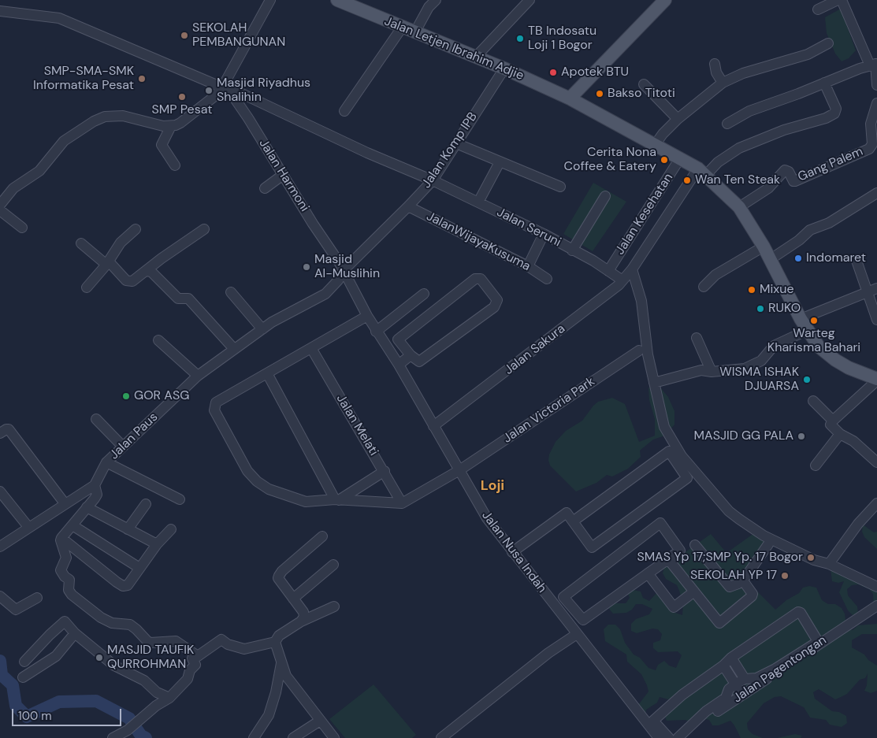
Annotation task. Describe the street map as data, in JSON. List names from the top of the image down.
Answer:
{
  "streets": {
    "main road": ["Jalan Letjen Ibrahim Adjie"],
    "street": [
      "Jalan Komp IPB",
      "Gang Palem",
      "Jalan Harmoni",
      "Jalan Kesehatan",
      "Jalan Seruni",
      "JalanWijayaKusuma",
      "Jalan Sakura",
      "Jalan Victoria Park",
      "Jalan Melati",
      "Jalan Paus",
      "Jalan Nusa Indah",
      "Jalan Pagentongan"
    ]
  },
  "crossings": [
    ["Jalan Letjen Ibrahim Adjie", "Jalan Komp IPB"],
    ["Jalan Letjen Ibrahim Adjie", "Gang Palem"],
    ["Jalan Letjen Ibrahim Adjie", "Jalan Kesehatan"],
    ["Jalan Letjen Ibrahim Adjie", "Jalan Sakura"],
    ["Jalan Komp IPB", "Jalan Harmoni"],
    ["Jalan Komp IPB", "Jalan Seruni"],
    ["Jalan Komp IPB", "JalanWijayaKusuma"],
    ["Jalan Komp IPB", "Jalan Paus"],
    ["Jalan Komp IPB", "Jalan Nusa Indah"],
    ["Jalan Harmoni", "Jalan Seruni"],
    ["Jalan Harmoni", "Jalan Paus"],
    ["Jalan Harmoni", "Jalan Nusa Indah"],
    ["Jalan Kesehatan", "Jalan Seruni"],
    ["Jalan Seruni", "Jalan Sakura"],
    ["Jalan Sakura", "Jalan Nusa Indah"],
    ["Jalan Victoria Park", "Jalan Melati"],
    ["Jalan Victoria Park", "Jalan Nusa Indah"],
    ["Jalan Paus", "Jalan Nusa Indah"]
  ],
  "districts": ["Loji"],
  "places": [
    "SEKOLAH PEMBANGUNAN",
    "TB Indosatu Loji 1 Bogor",
    "Apotek BTU",
    "SMP-SMA-SMK Informatika Pesat",
    "Masjid Riyadhus Shalihin",
    "Bakso Titoti",
    "SMP Pesat",
    "Cerita Nona Coffee & Eatery",
    "Wan Ten Steak",
    "Indomaret",
    "Masjid Al-Muslihin",
    "Mixue",
    "RUKO",
    "Warteg Kharisma Bahari",
    "WISMA ISHAK DJUARSA",
    "GOR ASG",
    "MASJID GG PALA",
    "SMAS Yp 17;SMP Yp. 17 Bogor",
    "SEKOLAH YP 17",
    "MASJID TAUFIK QURROHMAN"
  ],
  "scale_bar": "100 m"
}
